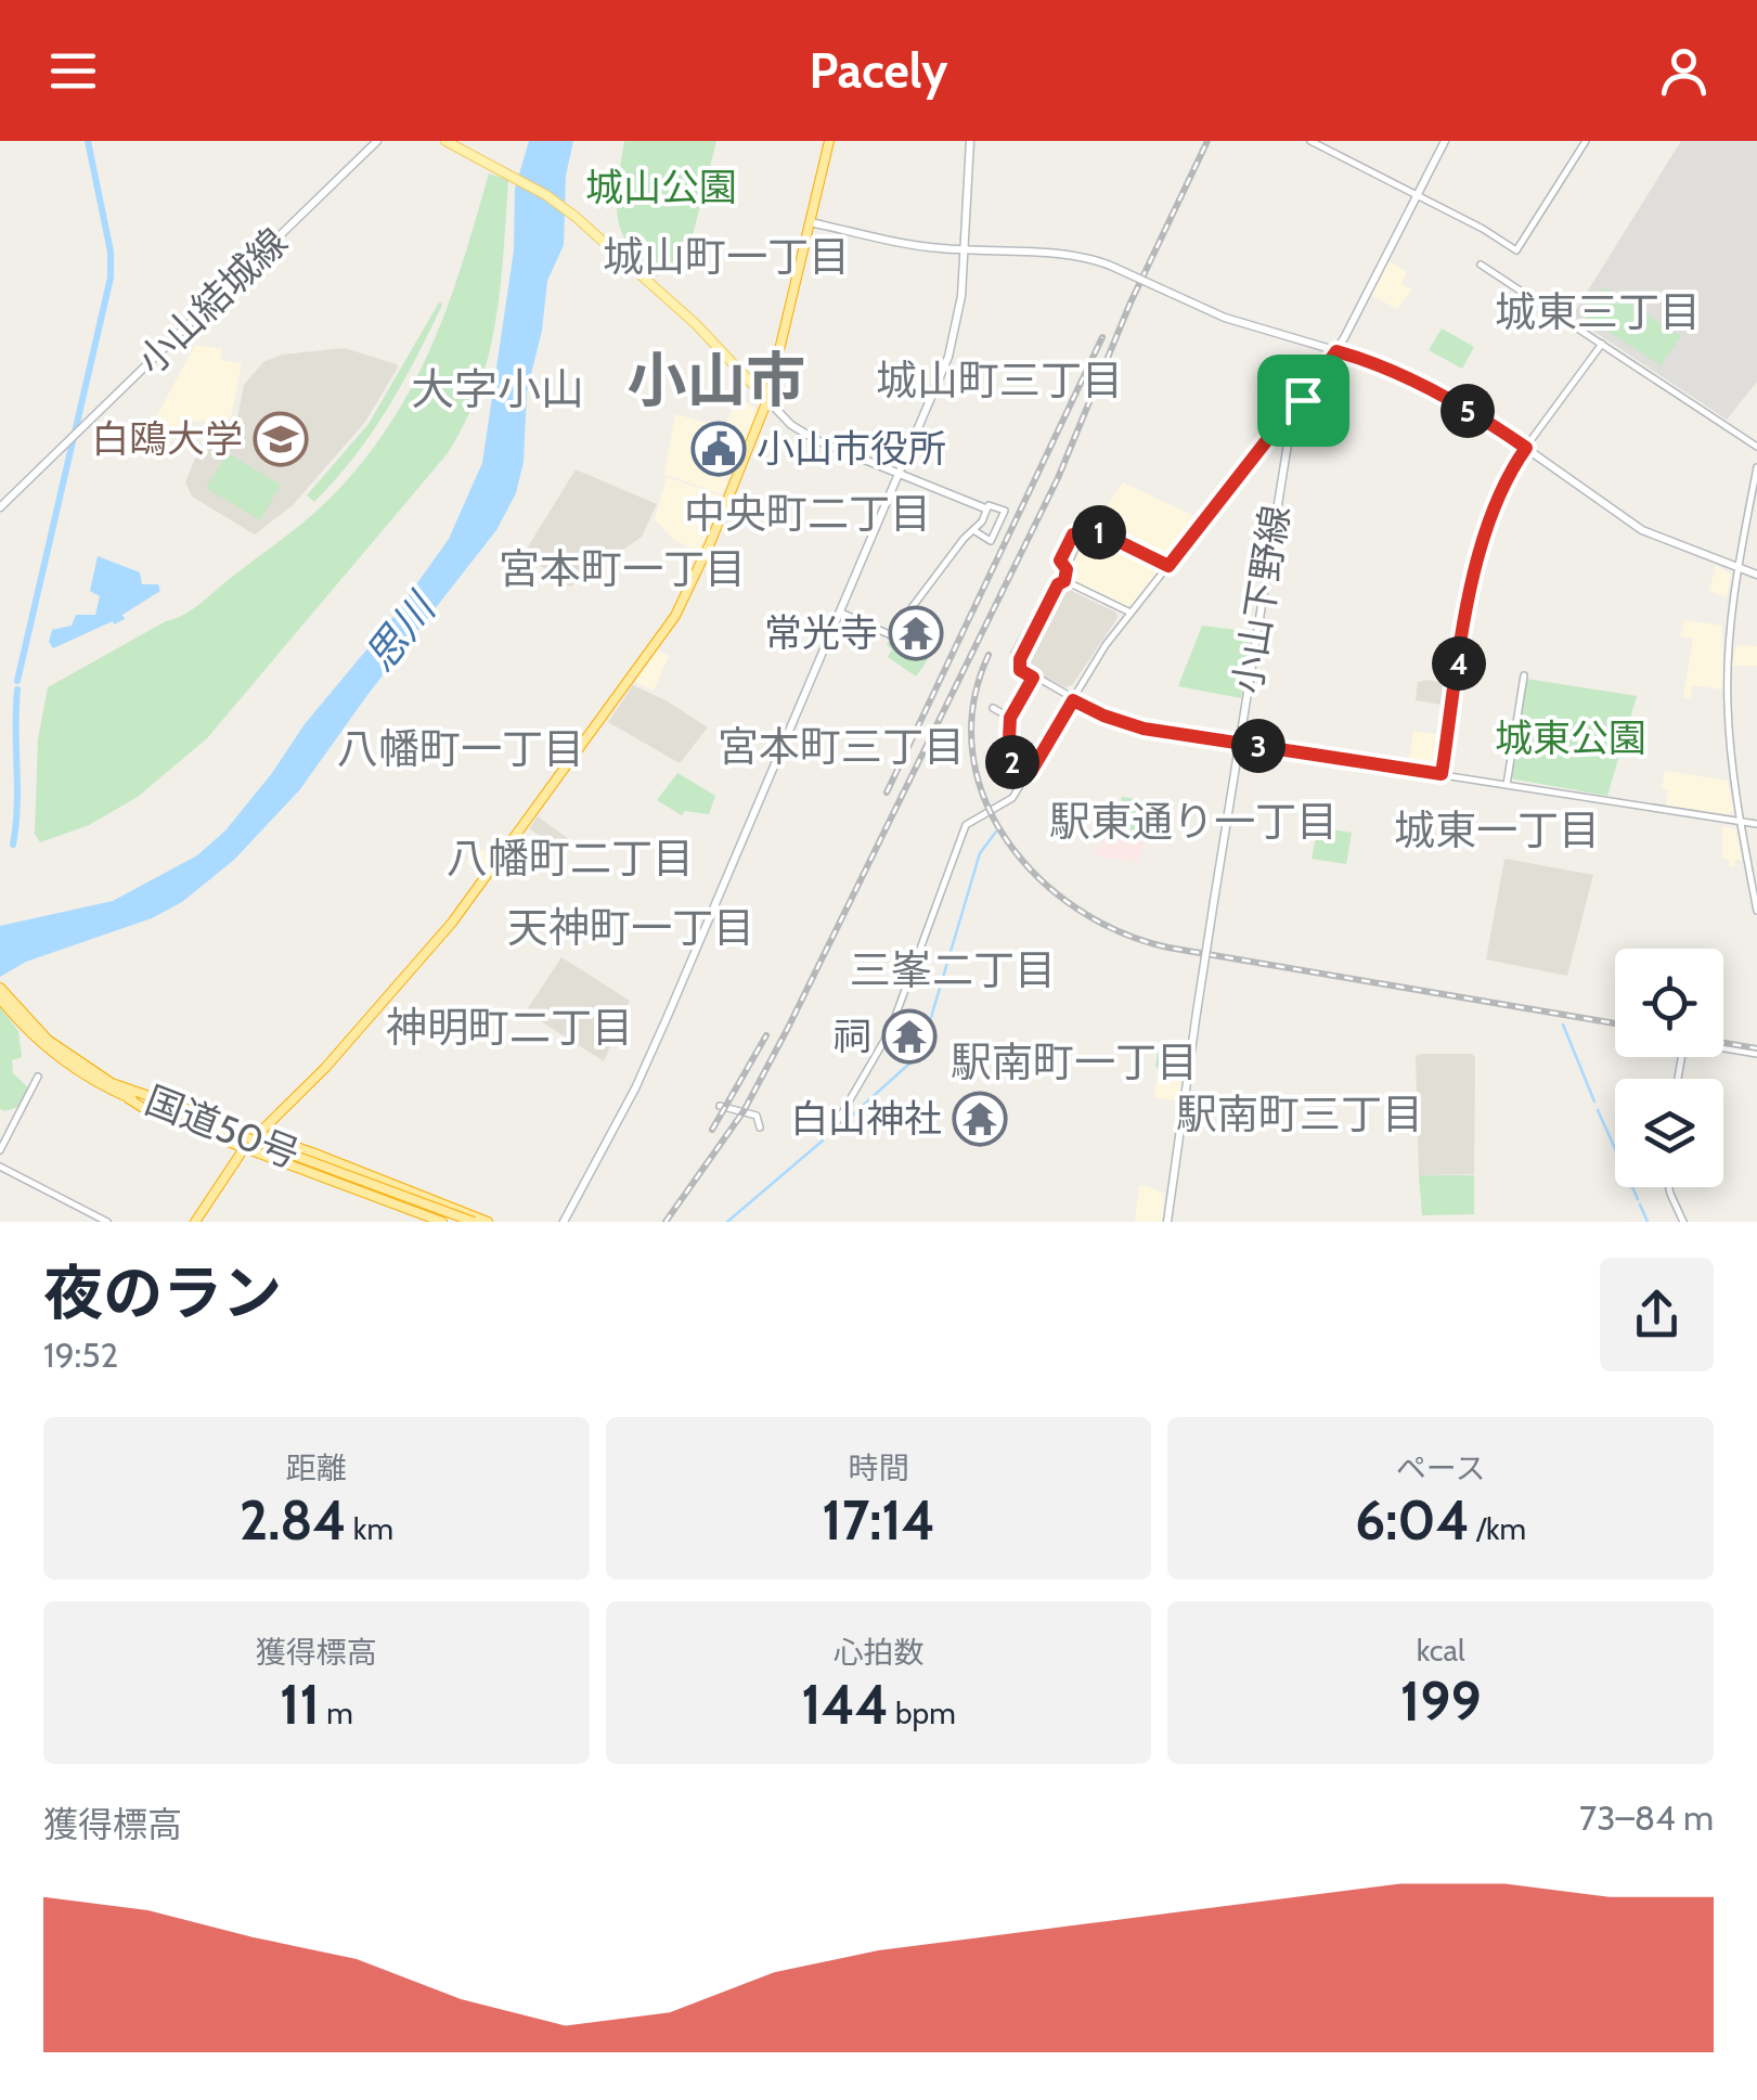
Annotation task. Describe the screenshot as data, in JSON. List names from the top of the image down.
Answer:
{
  "streets": {
    "highway": ["国道50号"],
    "main road": ["小山結城線", "小山下野線"]
  },
  "districts": [
    "城山町一丁目",
    "城東三丁目",
    "小山市",
    "城山町三丁目",
    "大字小山",
    "中央町二丁目",
    "宮本町一丁目",
    "宮本町三丁目",
    "八幡町一丁目",
    "駅東通り一丁目",
    "城東一丁目",
    "八幡町二丁目",
    "天神町一丁目",
    "三峯二丁目",
    "神明町二丁目",
    "駅南町一丁目",
    "駅南町三丁目"
  ],
  "water": ["思川"],
  "parks": ["城山公園", "城東公園"],
  "places": {
    "school or university": ["白鴎大学"],
    "public building": ["小山市役所"],
    "temple": ["常光寺", "祠", "白山神社"]
  },
  "page": {
    "header": "Pacely",
    "pins": [
      "5",
      "1",
      "4",
      "3",
      "2"
    ],
    "heading": ["夜のラン", "19:52"],
    "stats": [
      ["距離", "2.84 km"],
      ["時間", "17:14"],
      ["ペース", "6:04 /km"],
      ["獲得標高", "11 m"],
      ["心拍数", "144 bpm"],
      ["kcal", "199"]
    ],
    "chart": ["獲得標高", "73–84 m"]
  }
}
